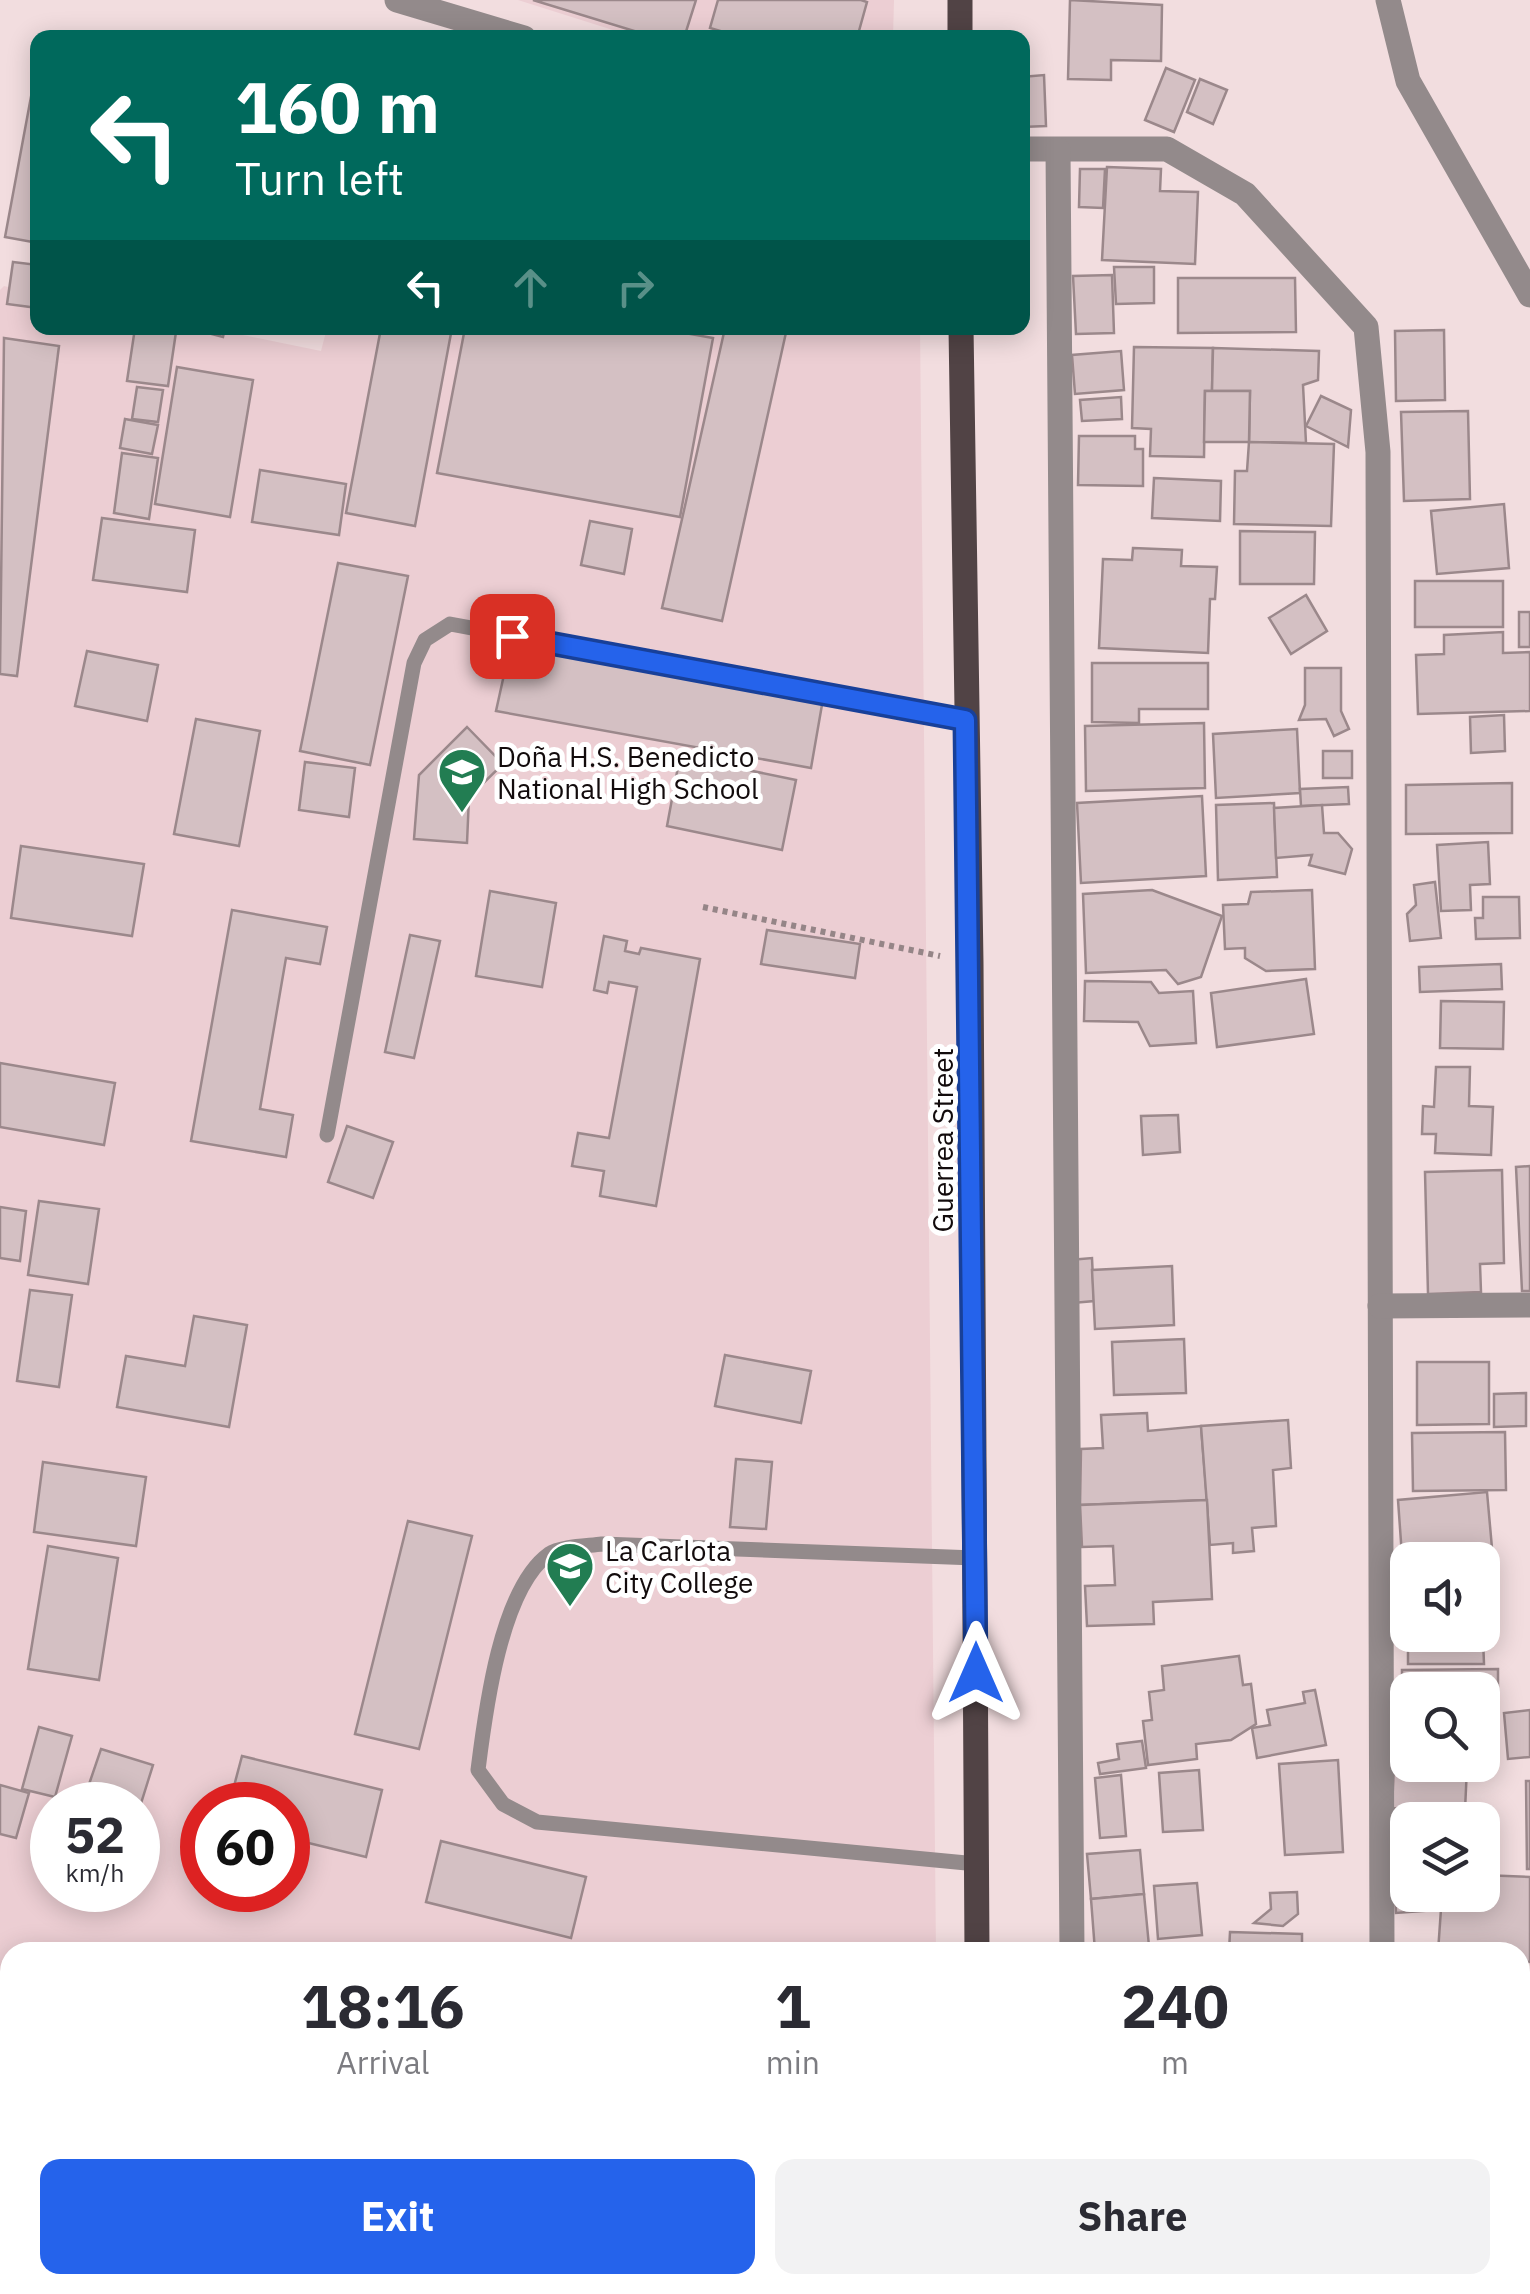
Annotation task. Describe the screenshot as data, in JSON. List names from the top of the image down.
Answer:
{
  "streets": {
    "main road": ["Guerrea Street"]
  },
  "places": {
    "school or university": ["Doña H.S. Benedicto National High School", "La Carlota City College"]
  },
  "page": {
    "turn": ["160 m", "Turn left"],
    "speed": "52 km/h",
    "limit": "60",
    "eta": [
      "18:16",
      "Arrival",
      "1",
      "min",
      "240",
      "m"
    ],
    "buttons": ["Exit", "Share"]
  }
}
